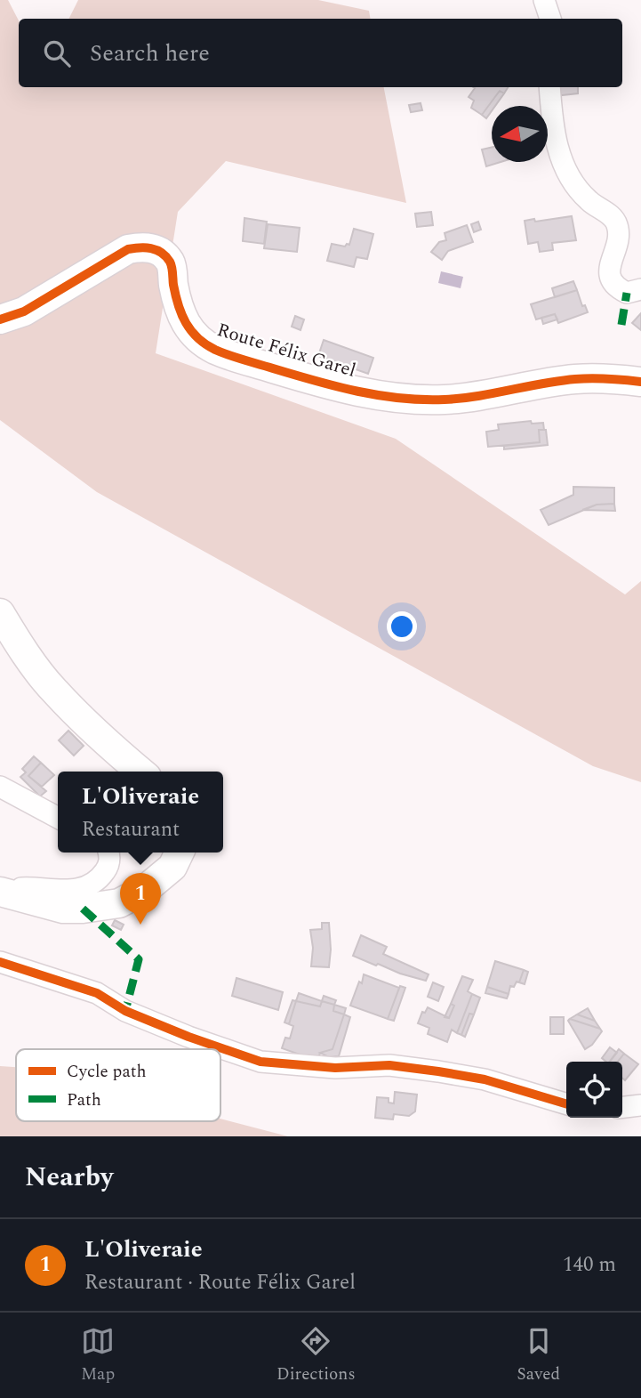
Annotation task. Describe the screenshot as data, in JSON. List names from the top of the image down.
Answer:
{
  "streets": {
    "street": ["Route Félix Garel"]
  },
  "legend": ["Cycle path", "Path"],
  "north": "left",
  "page": {
    "search": "Search here",
    "popup": ["L'Oliveraie", "Restaurant"],
    "pins": "1",
    "heading": "Nearby",
    "list": [
      {
        "mark": "1",
        "name": "L'Oliveraie",
        "note": "Restaurant · Route Félix Garel",
        "value": "140 m"
      }
    ],
    "nav": ["Map", "Directions", "Saved"]
  }
}
